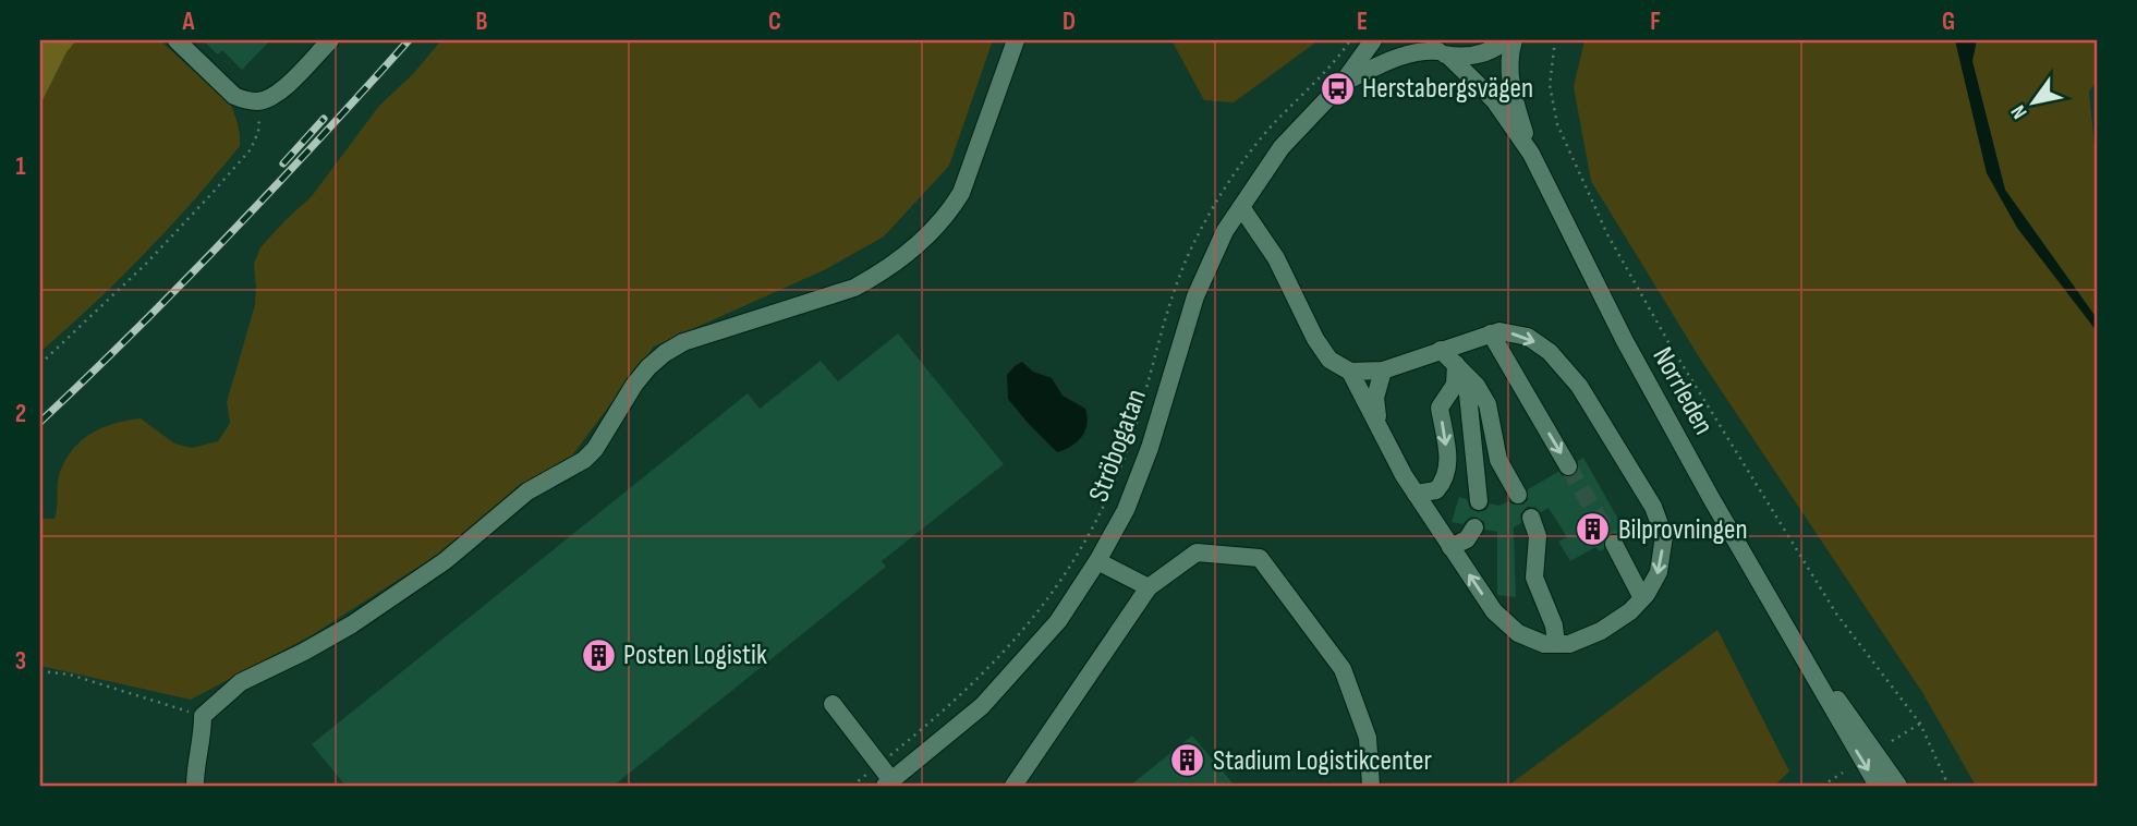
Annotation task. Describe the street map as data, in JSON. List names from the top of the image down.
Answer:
{
  "streets": {
    "street": ["Norrleden", "Ströbogatan"]
  },
  "places": {
    "bus stop": ["Herstabergsvägen"],
    "building": ["Bilprovningen", "Posten Logistik", "Stadium Logistikcenter"]
  },
  "north": "bottom left",
  "grid": {
    "columns": [
      "A",
      "B",
      "C",
      "D",
      "E",
      "F",
      "G"
    ],
    "rows": ["1", "2", "3"]
  }
}
